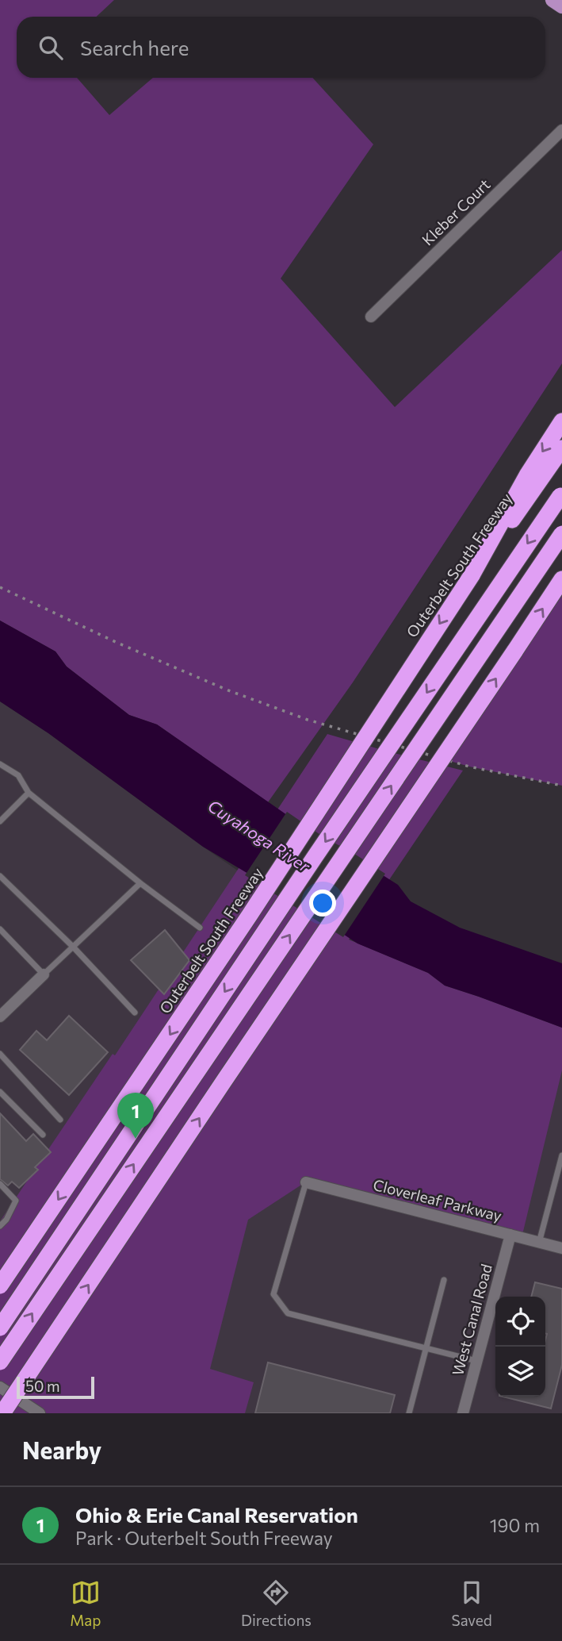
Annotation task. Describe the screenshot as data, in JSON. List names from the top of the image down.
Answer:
{
  "streets": {
    "highway": ["Outerbelt South Freeway"],
    "street": ["Kleber Court", "Cloverleaf Parkway", "West Canal Road"]
  },
  "crossings": [
    ["Cloverleaf Parkway", "West Canal Road"]
  ],
  "water": ["Cuyahoga River"],
  "scale_bar": "50 m",
  "page": {
    "search": "Search here",
    "pins": "1",
    "scale": "50 m",
    "heading": "Nearby",
    "list": [
      {
        "mark": "1",
        "name": "Ohio & Erie Canal Reservation",
        "note": "Park · Outerbelt South Freeway",
        "value": "190 m"
      }
    ],
    "nav": ["Map", "Directions", "Saved"]
  }
}
